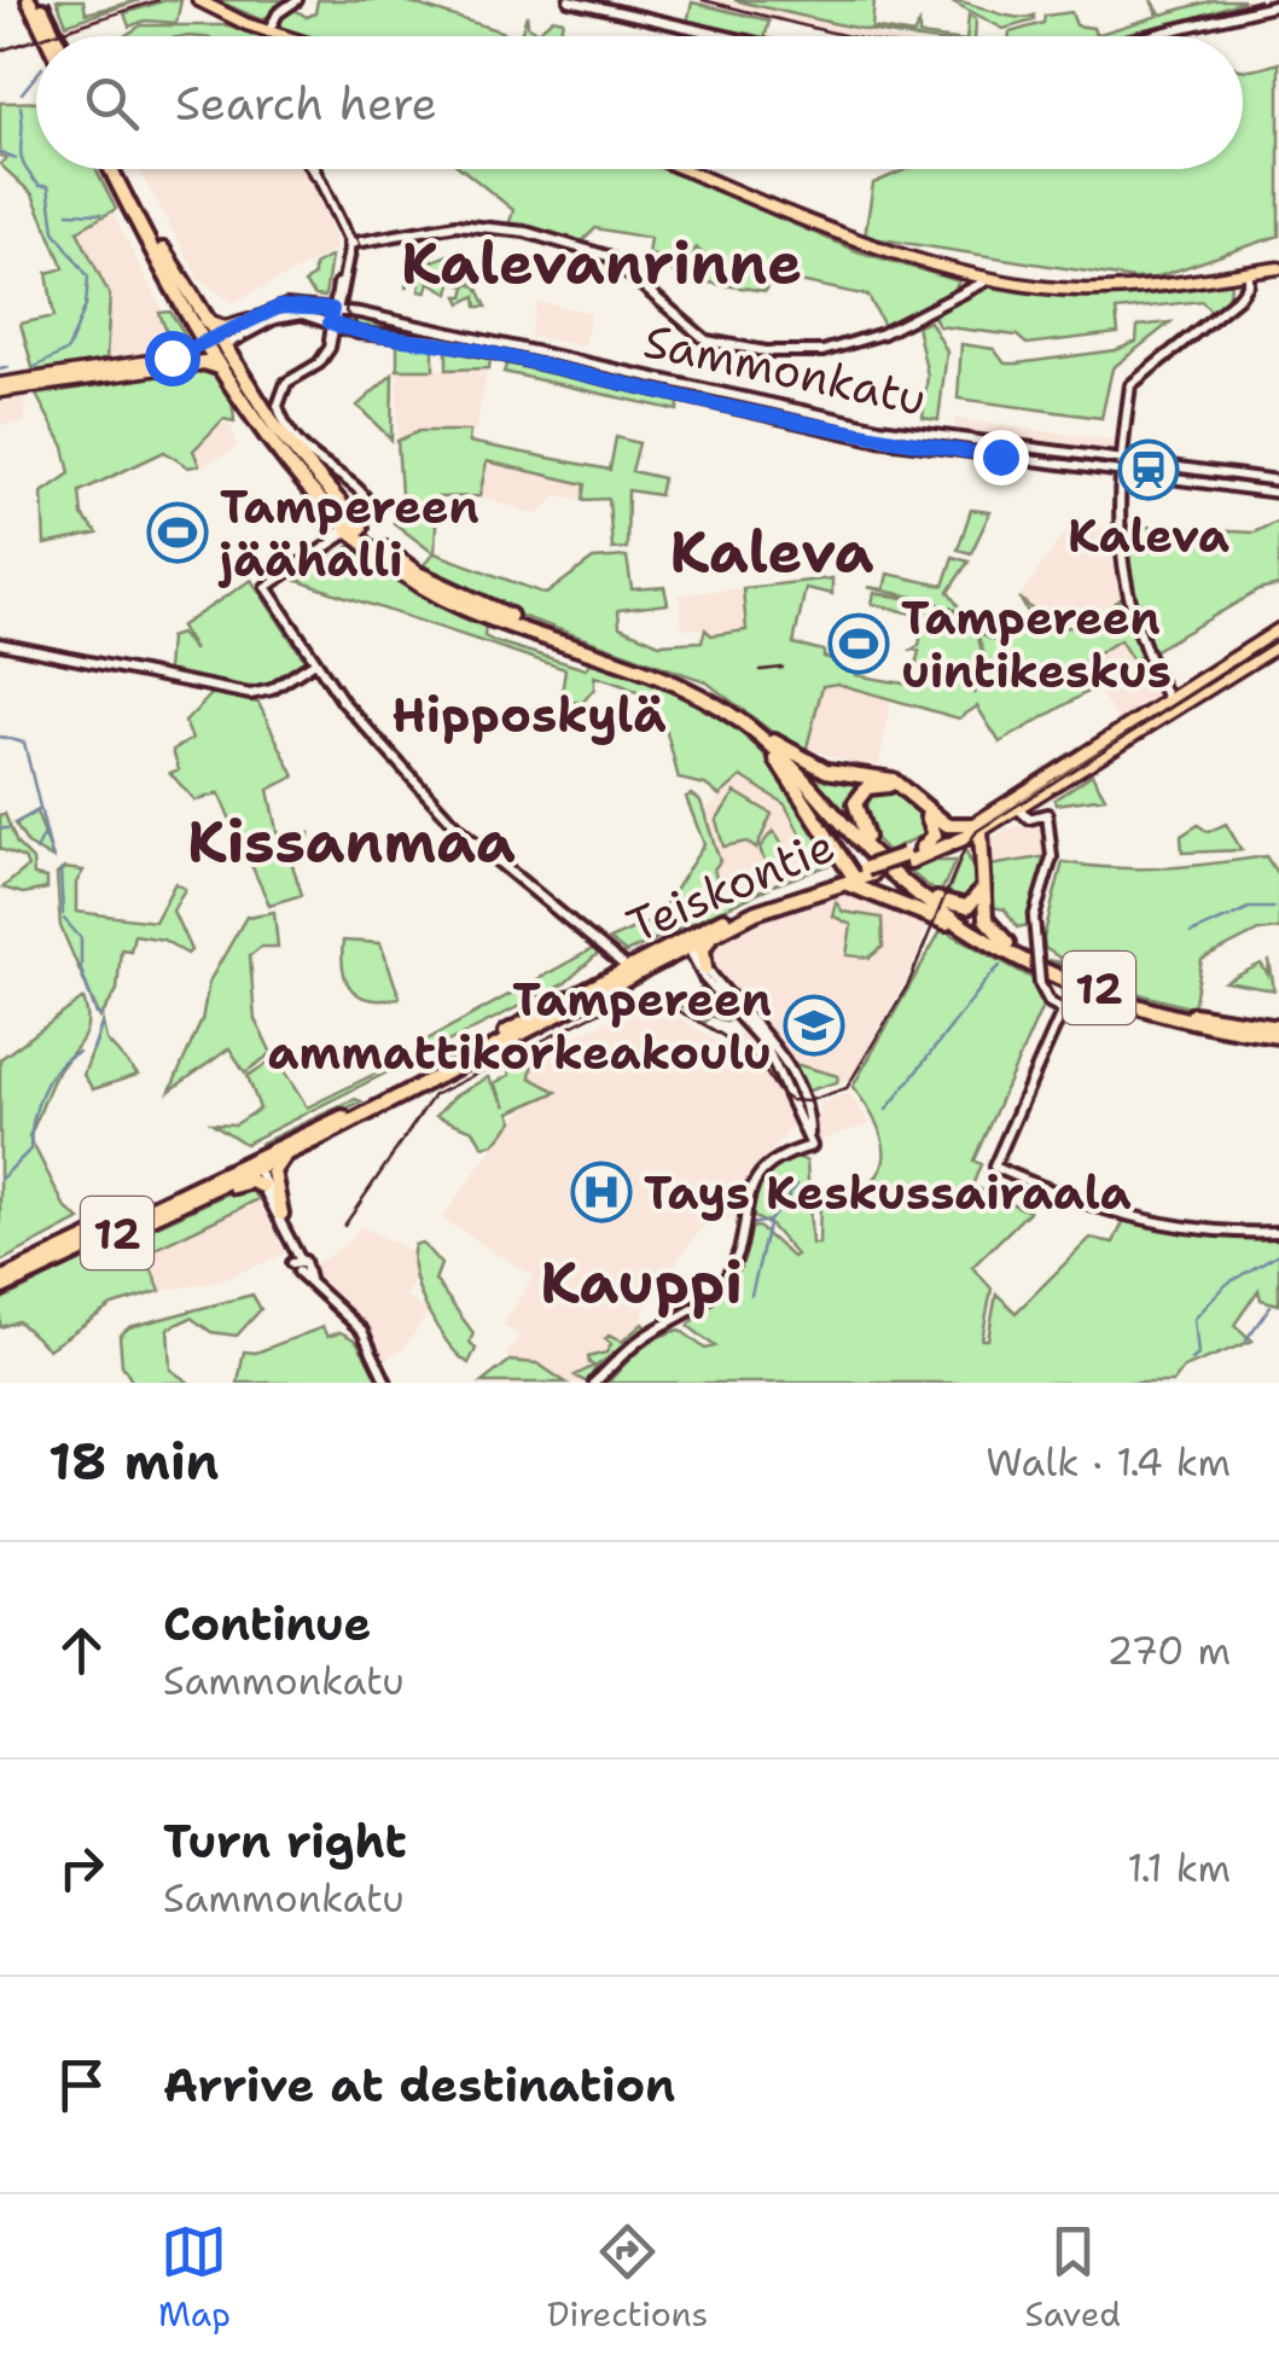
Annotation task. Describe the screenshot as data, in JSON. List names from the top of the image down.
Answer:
{
  "streets": {
    "highway": ["Teiskontie", "12"],
    "street": ["Sammonkatu"]
  },
  "crossings": [
    ["Teiskontie", "12"]
  ],
  "districts": [
    "Kalevanrinne",
    "Kaleva",
    "Hipposkylä",
    "Kissanmaa",
    "Kauppi"
  ],
  "places": {
    "station": ["Kaleva"],
    "sports": ["Tampereen jäähalli", "Tampereen uintikeskus"],
    "school or university": ["Tampereen ammattikorkeakoulu"],
    "hospital": ["Tays Keskussairaala"]
  },
  "page": {
    "search": "Search here",
    "heading": ["18 min", "Walk · 1.4 km"],
    "list": [
      ["Continue", "Sammonkatu", "270 m"],
      ["Turn right", "Sammonkatu", "1.1 km"],
      "Arrive at destination"
    ],
    "nav": ["Map", "Directions", "Saved"]
  }
}
